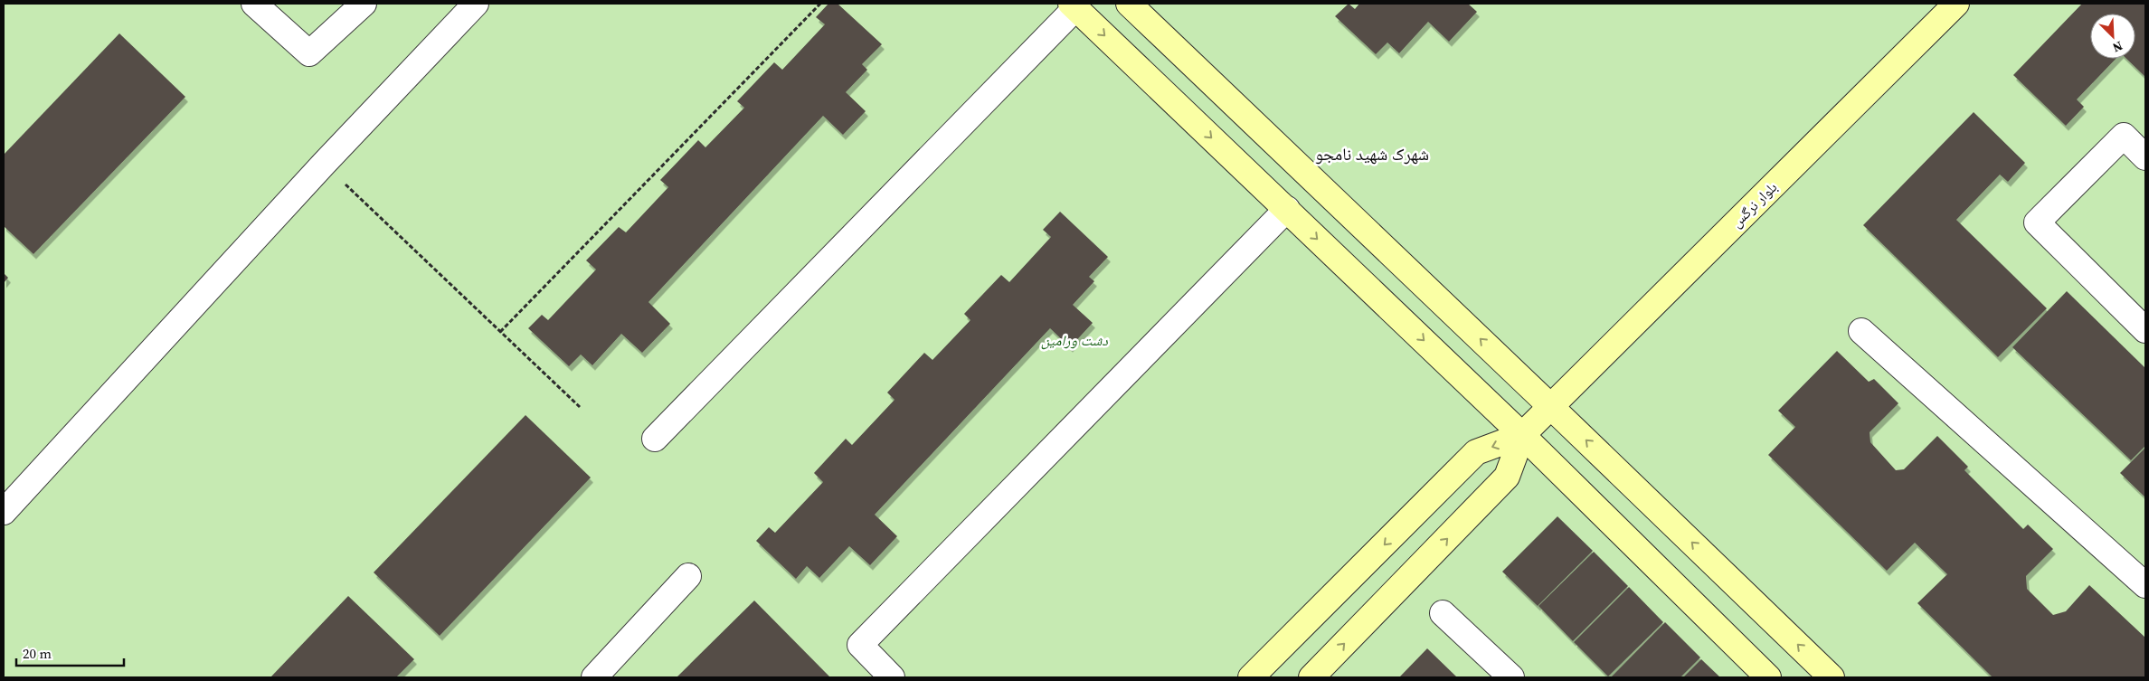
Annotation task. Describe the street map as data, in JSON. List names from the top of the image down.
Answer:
{
  "streets": {
    "street": ["بلوار نرگس"]
  },
  "districts": ["شهرک شهید نامجو"],
  "parks": ["دشت ورامین"],
  "scale_bar": "20 m",
  "north": "bottom right"
}
